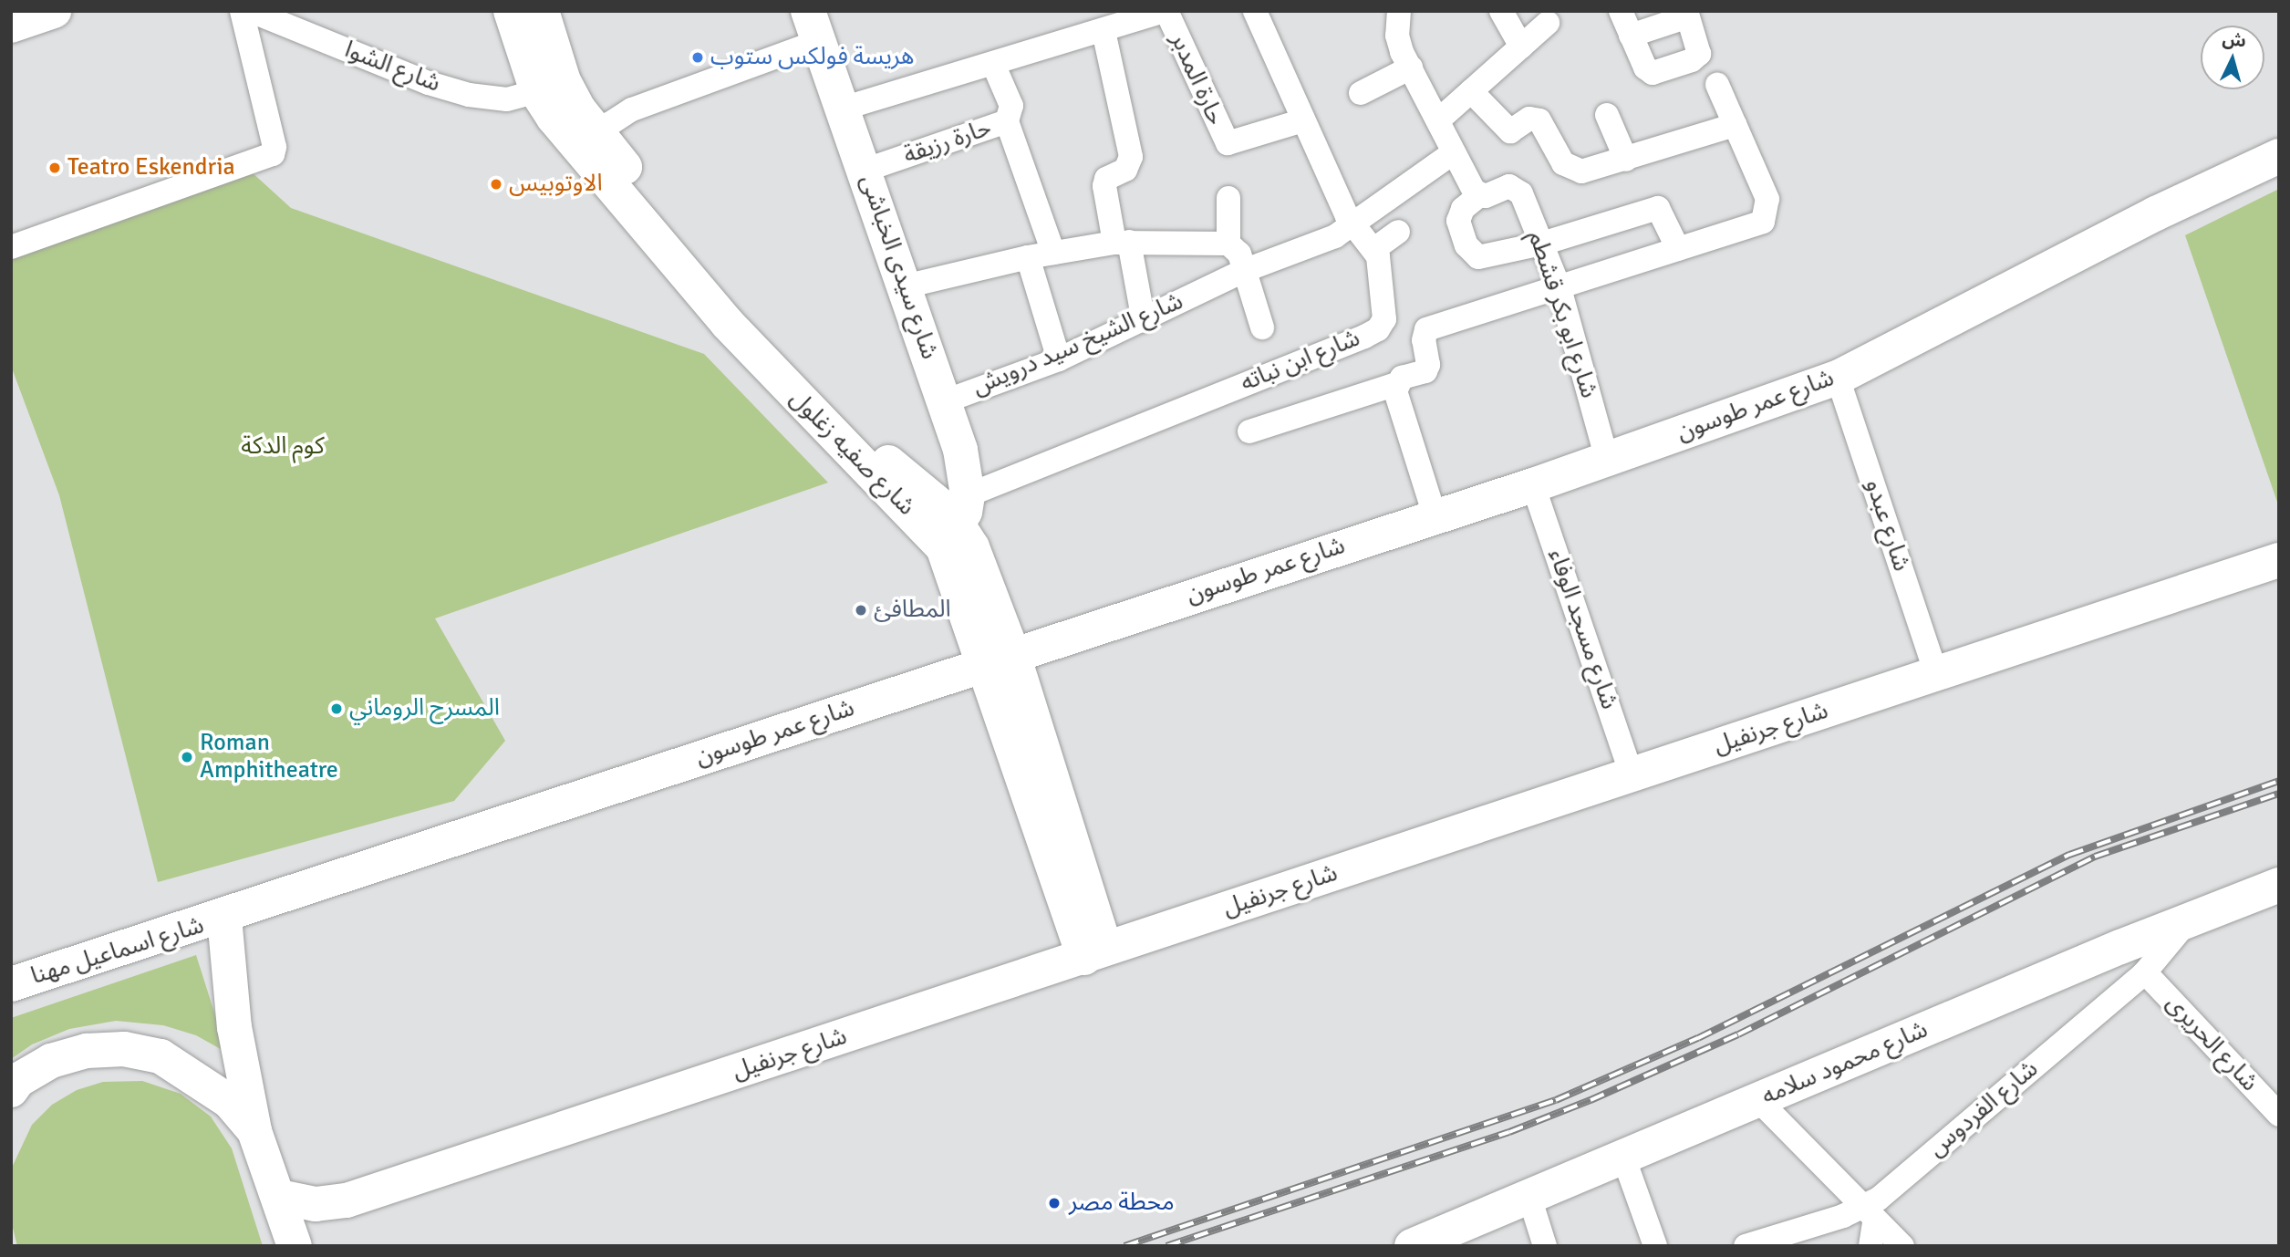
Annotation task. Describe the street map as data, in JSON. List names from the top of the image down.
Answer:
{
  "streets": {
    "main road": [
      "شارع سيدى الخباشى",
      "شارع عمر طوسون",
      "شارع صفيه زغلول",
      "شارع جرنفيل",
      "شارع اسماعيل مهنا",
      "شارع محمود سلامه"
    ],
    "street": [
      "شارع الشوا",
      "حارة المدبر",
      "حارة رزيقة",
      "شارع ابو بكر قشطم",
      "شارع الشيخ سيد درويش",
      "شارع ابن نباته",
      "شارع عبدو",
      "شارع مسجد الوفاء",
      "شارع الحريرى",
      "شارع الفردوس"
    ]
  },
  "crossings": [
    ["شارع الشوا", "شارع صفيه زغلول"],
    ["حارة رزيقة", "شارع سيدى الخباشى"],
    ["شارع سيدى الخباشى", "شارع الشيخ سيد درويش"],
    ["شارع سيدى الخباشى", "شارع ابن نباته"],
    ["شارع سيدى الخباشى", "شارع صفيه زغلول"],
    ["شارع ابو بكر قشطم", "شارع عمر طوسون"],
    ["شارع ابن نباته", "شارع صفيه زغلول"],
    ["شارع عمر طوسون", "شارع صفيه زغلول"],
    ["شارع عمر طوسون", "شارع عبدو"],
    ["شارع عمر طوسون", "شارع مسجد الوفاء"],
    ["شارع عمر طوسون", "شارع اسماعيل مهنا"],
    ["شارع صفيه زغلول", "شارع جرنفيل"],
    ["شارع عبدو", "شارع جرنفيل"],
    ["شارع مسجد الوفاء", "شارع جرنفيل"],
    ["شارع الحريرى", "شارع الفردوس"],
    ["شارع محمود سلامه", "شارع الفردوس"]
  ],
  "parks": ["كوم الدكة"],
  "places": [
    "هريسة فولكس ستوب",
    "Teatro Eskendria",
    "الاوتوبيس",
    "المطافئ",
    "المسرح الروماني",
    "Roman Amphitheatre",
    "محطة مصر"
  ],
  "north": "top"
}
